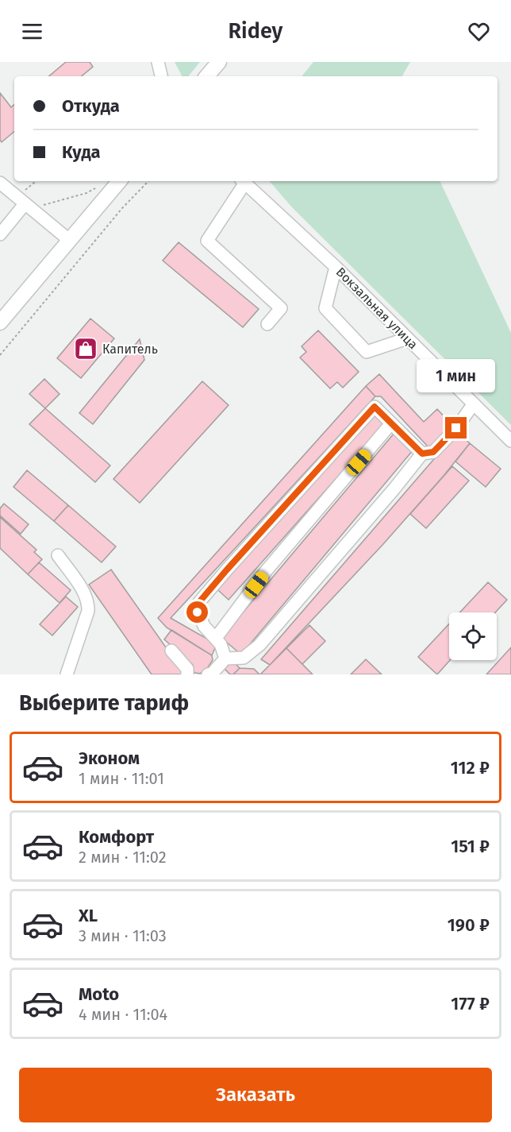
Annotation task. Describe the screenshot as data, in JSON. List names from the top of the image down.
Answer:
{
  "streets": {
    "street": ["Вокзальная улица"]
  },
  "places": {
    "shop": ["Капитель"]
  },
  "page": {
    "header": "Ridey",
    "banner": ["Откуда", "Куда"],
    "bubble": "1 мин",
    "heading": "Выберите тариф",
    "list": [
      {
        "name": "Эконом",
        "note": "1 мин · 11:01",
        "value": "112 ₽"
      },
      {
        "name": "Комфорт",
        "note": "2 мин · 11:02",
        "value": "151 ₽"
      },
      {
        "name": "XL",
        "note": "3 мин · 11:03",
        "value": "190 ₽"
      },
      {
        "name": "Moto",
        "note": "4 мин · 11:04",
        "value": "177 ₽"
      }
    ],
    "buttons": "Заказать"
  }
}
